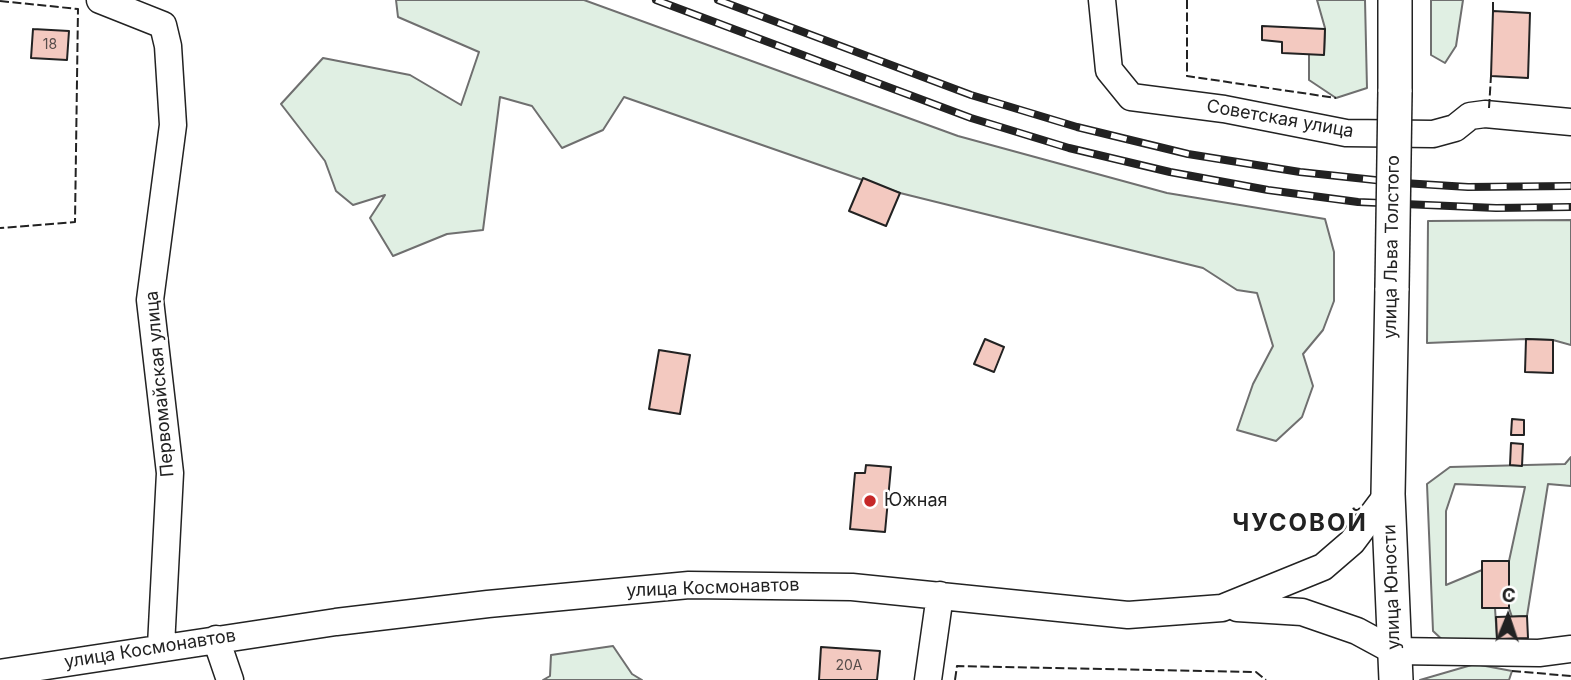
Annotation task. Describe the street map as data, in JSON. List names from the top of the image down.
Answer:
{
  "streets": {
    "main road": ["улица Льва Толстого", "улица Юности"],
    "street": ["Советская улица", "Первомайская улица", "улица Космонавтов"]
  },
  "crossings": [
    ["улица Льва Толстого", "улица Юности"],
    ["улица Льва Толстого", "улица Космонавтов"],
    ["Первомайская улица", "улица Космонавтов"],
    ["улица Юности", "улица Космонавтов"]
  ],
  "districts": ["ЧУСОВОЙ"],
  "places": ["Южная"],
  "house_numbers": ["18", "20А"],
  "north": "top"
}
